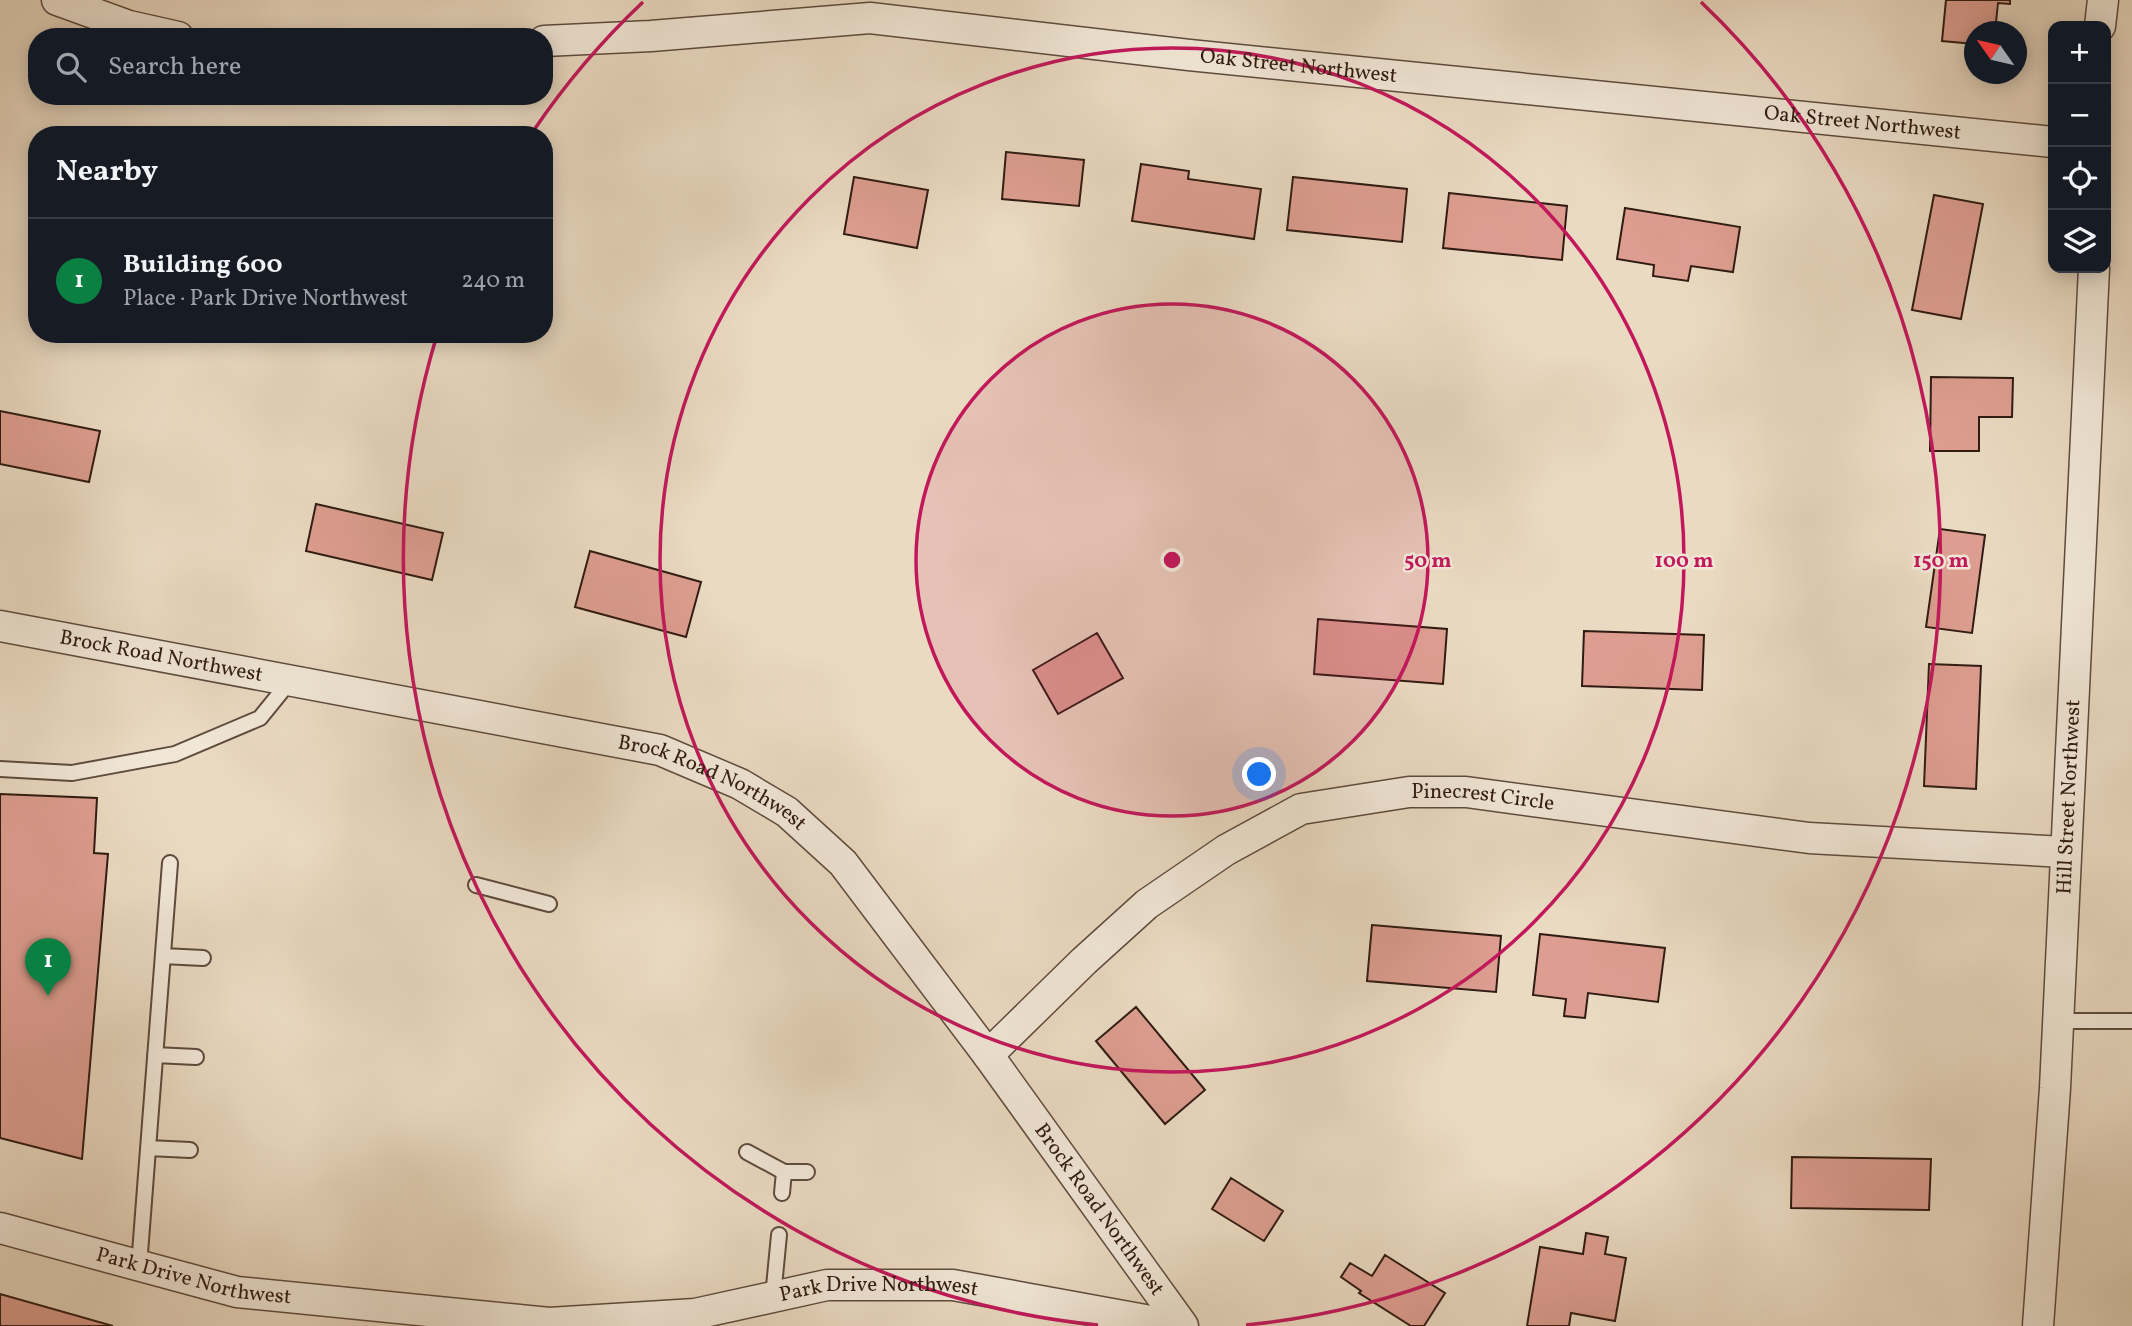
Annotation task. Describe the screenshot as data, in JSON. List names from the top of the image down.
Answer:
{
  "streets": {
    "street": [
      "Oak Street Northwest",
      "Brock Road Northwest",
      "Hill Street Northwest",
      "Pinecrest Circle",
      "Park Drive Northwest"
    ]
  },
  "crossings": [
    ["Brock Road Northwest", "Pinecrest Circle"],
    ["Brock Road Northwest", "Park Drive Northwest"],
    ["Hill Street Northwest", "Pinecrest Circle"]
  ],
  "north": "top left",
  "page": {
    "map_buttons": ["+", "−"],
    "search": "Search here",
    "heading": "Nearby",
    "list": [
      {
        "mark": "1",
        "name": "Building 600",
        "note": "Place · Park Drive Northwest",
        "value": "240 m"
      }
    ],
    "pins": "1"
  },
  "rings": ["50 m", "100 m", "150 m"]
}
